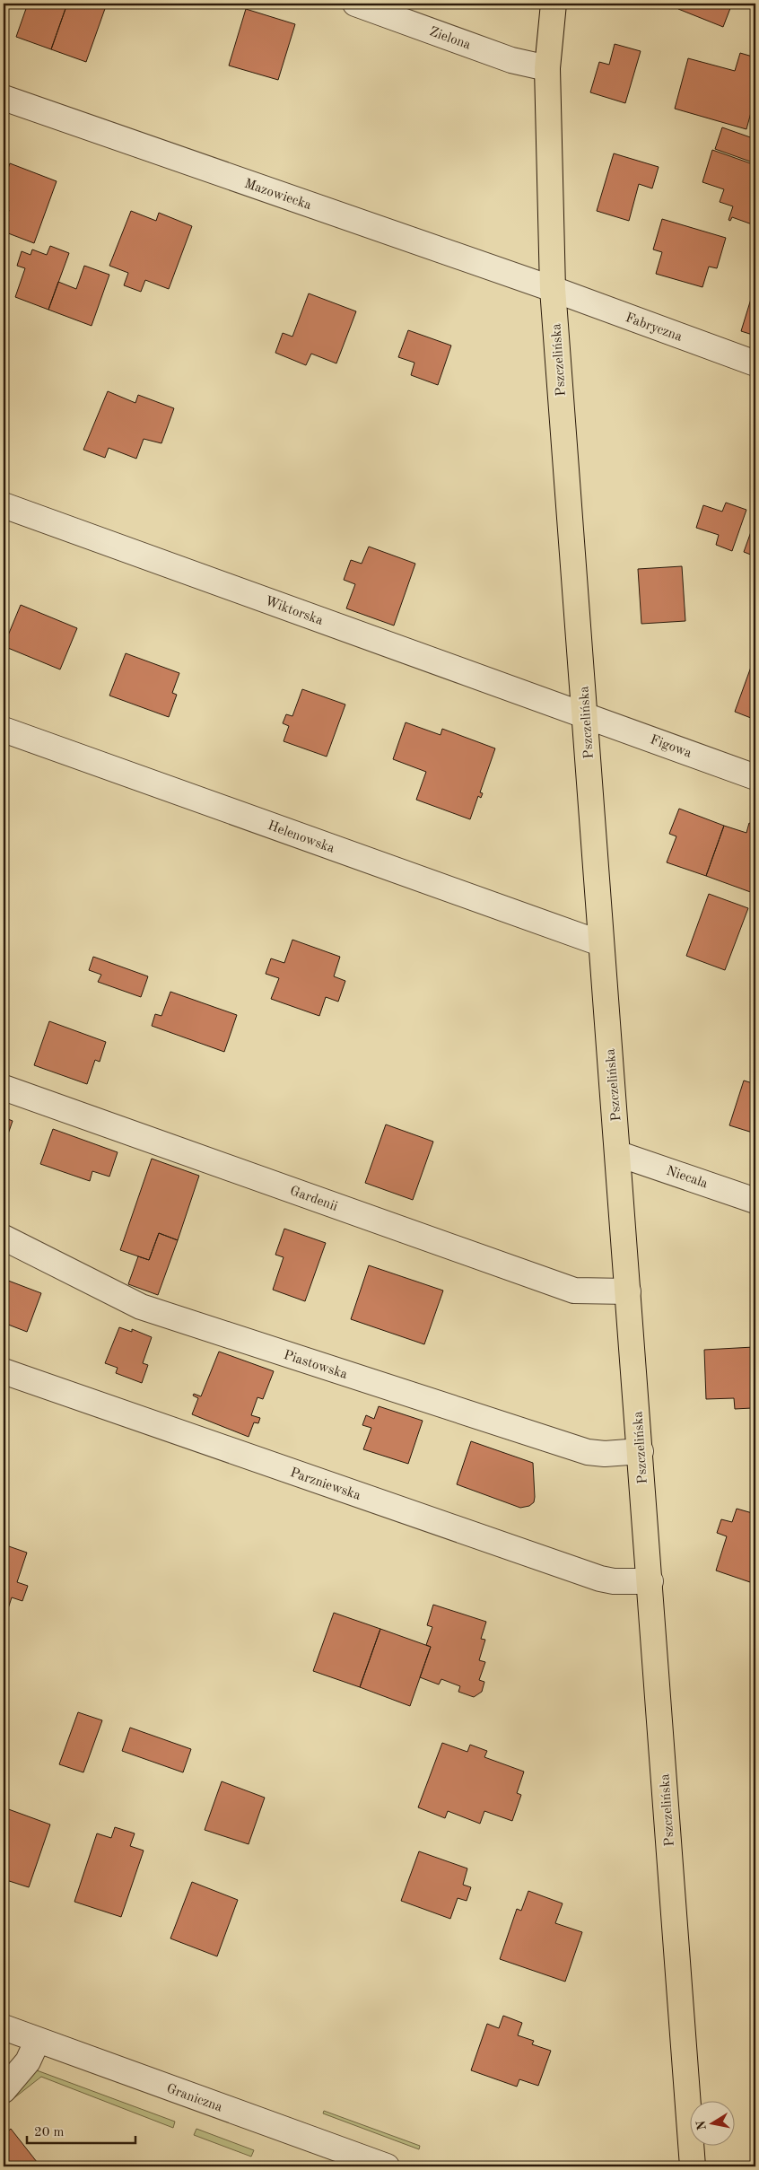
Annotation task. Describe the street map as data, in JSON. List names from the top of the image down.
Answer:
{
  "streets": {
    "main road": ["Pszczelińska"],
    "street": [
      "Zielona",
      "Mazowiecka",
      "Fabryczna",
      "Wiktorska",
      "Figowa",
      "Helenowska",
      "Niecała",
      "Gardenii",
      "Piastowska",
      "Parzniewska",
      "Graniczna"
    ]
  },
  "crossings": [
    ["Zielona", "Pszczelińska"],
    ["Mazowiecka", "Fabryczna"],
    ["Mazowiecka", "Pszczelińska"],
    ["Fabryczna", "Pszczelińska"],
    ["Pszczelińska", "Wiktorska"],
    ["Pszczelińska", "Figowa"],
    ["Pszczelińska", "Helenowska"],
    ["Pszczelińska", "Niecała"],
    ["Pszczelińska", "Gardenii"],
    ["Pszczelińska", "Piastowska"],
    ["Pszczelińska", "Parzniewska"],
    ["Wiktorska", "Figowa"]
  ],
  "scale_bar": "20 m",
  "north": "left"
}
